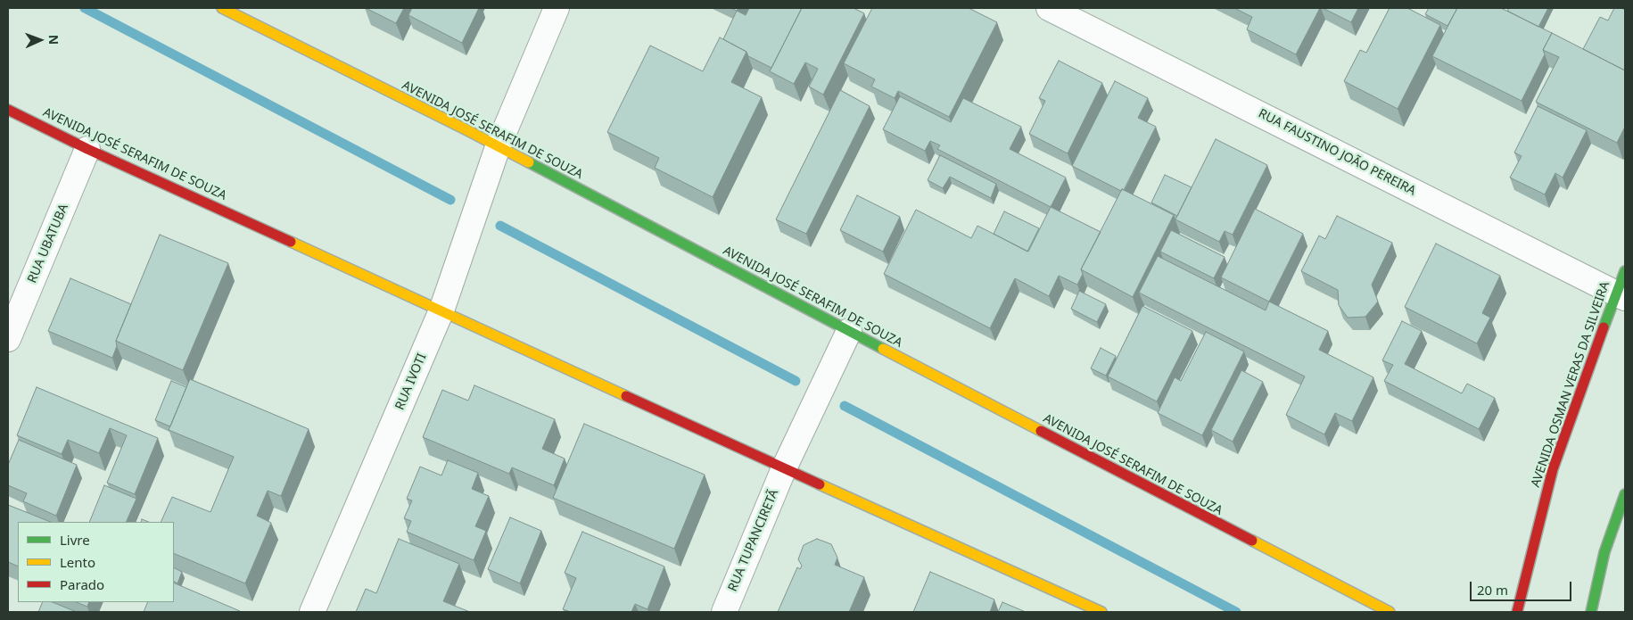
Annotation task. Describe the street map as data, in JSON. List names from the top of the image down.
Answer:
{
  "streets": {
    "street": [
      "AVENIDA JOSÉ SERAFIM DE SOUZA",
      "RUA FAUSTINO JOÃO PEREIRA",
      "RUA UBATUBA",
      "RUA IVOTI",
      "AVENIDA OSMAN VERAS DA SILVEIRA",
      "RUA TUPANCIRETÃ"
    ]
  },
  "crossings": [
    ["AVENIDA JOSÉ SERAFIM DE SOUZA", "RUA UBATUBA"],
    ["AVENIDA JOSÉ SERAFIM DE SOUZA", "RUA IVOTI"],
    ["AVENIDA JOSÉ SERAFIM DE SOUZA", "RUA TUPANCIRETÃ"],
    ["RUA FAUSTINO JOÃO PEREIRA", "AVENIDA OSMAN VERAS DA SILVEIRA"]
  ],
  "legend": ["Livre", "Lento", "Parado"],
  "scale_bar": "20 m",
  "north": "right"
}
